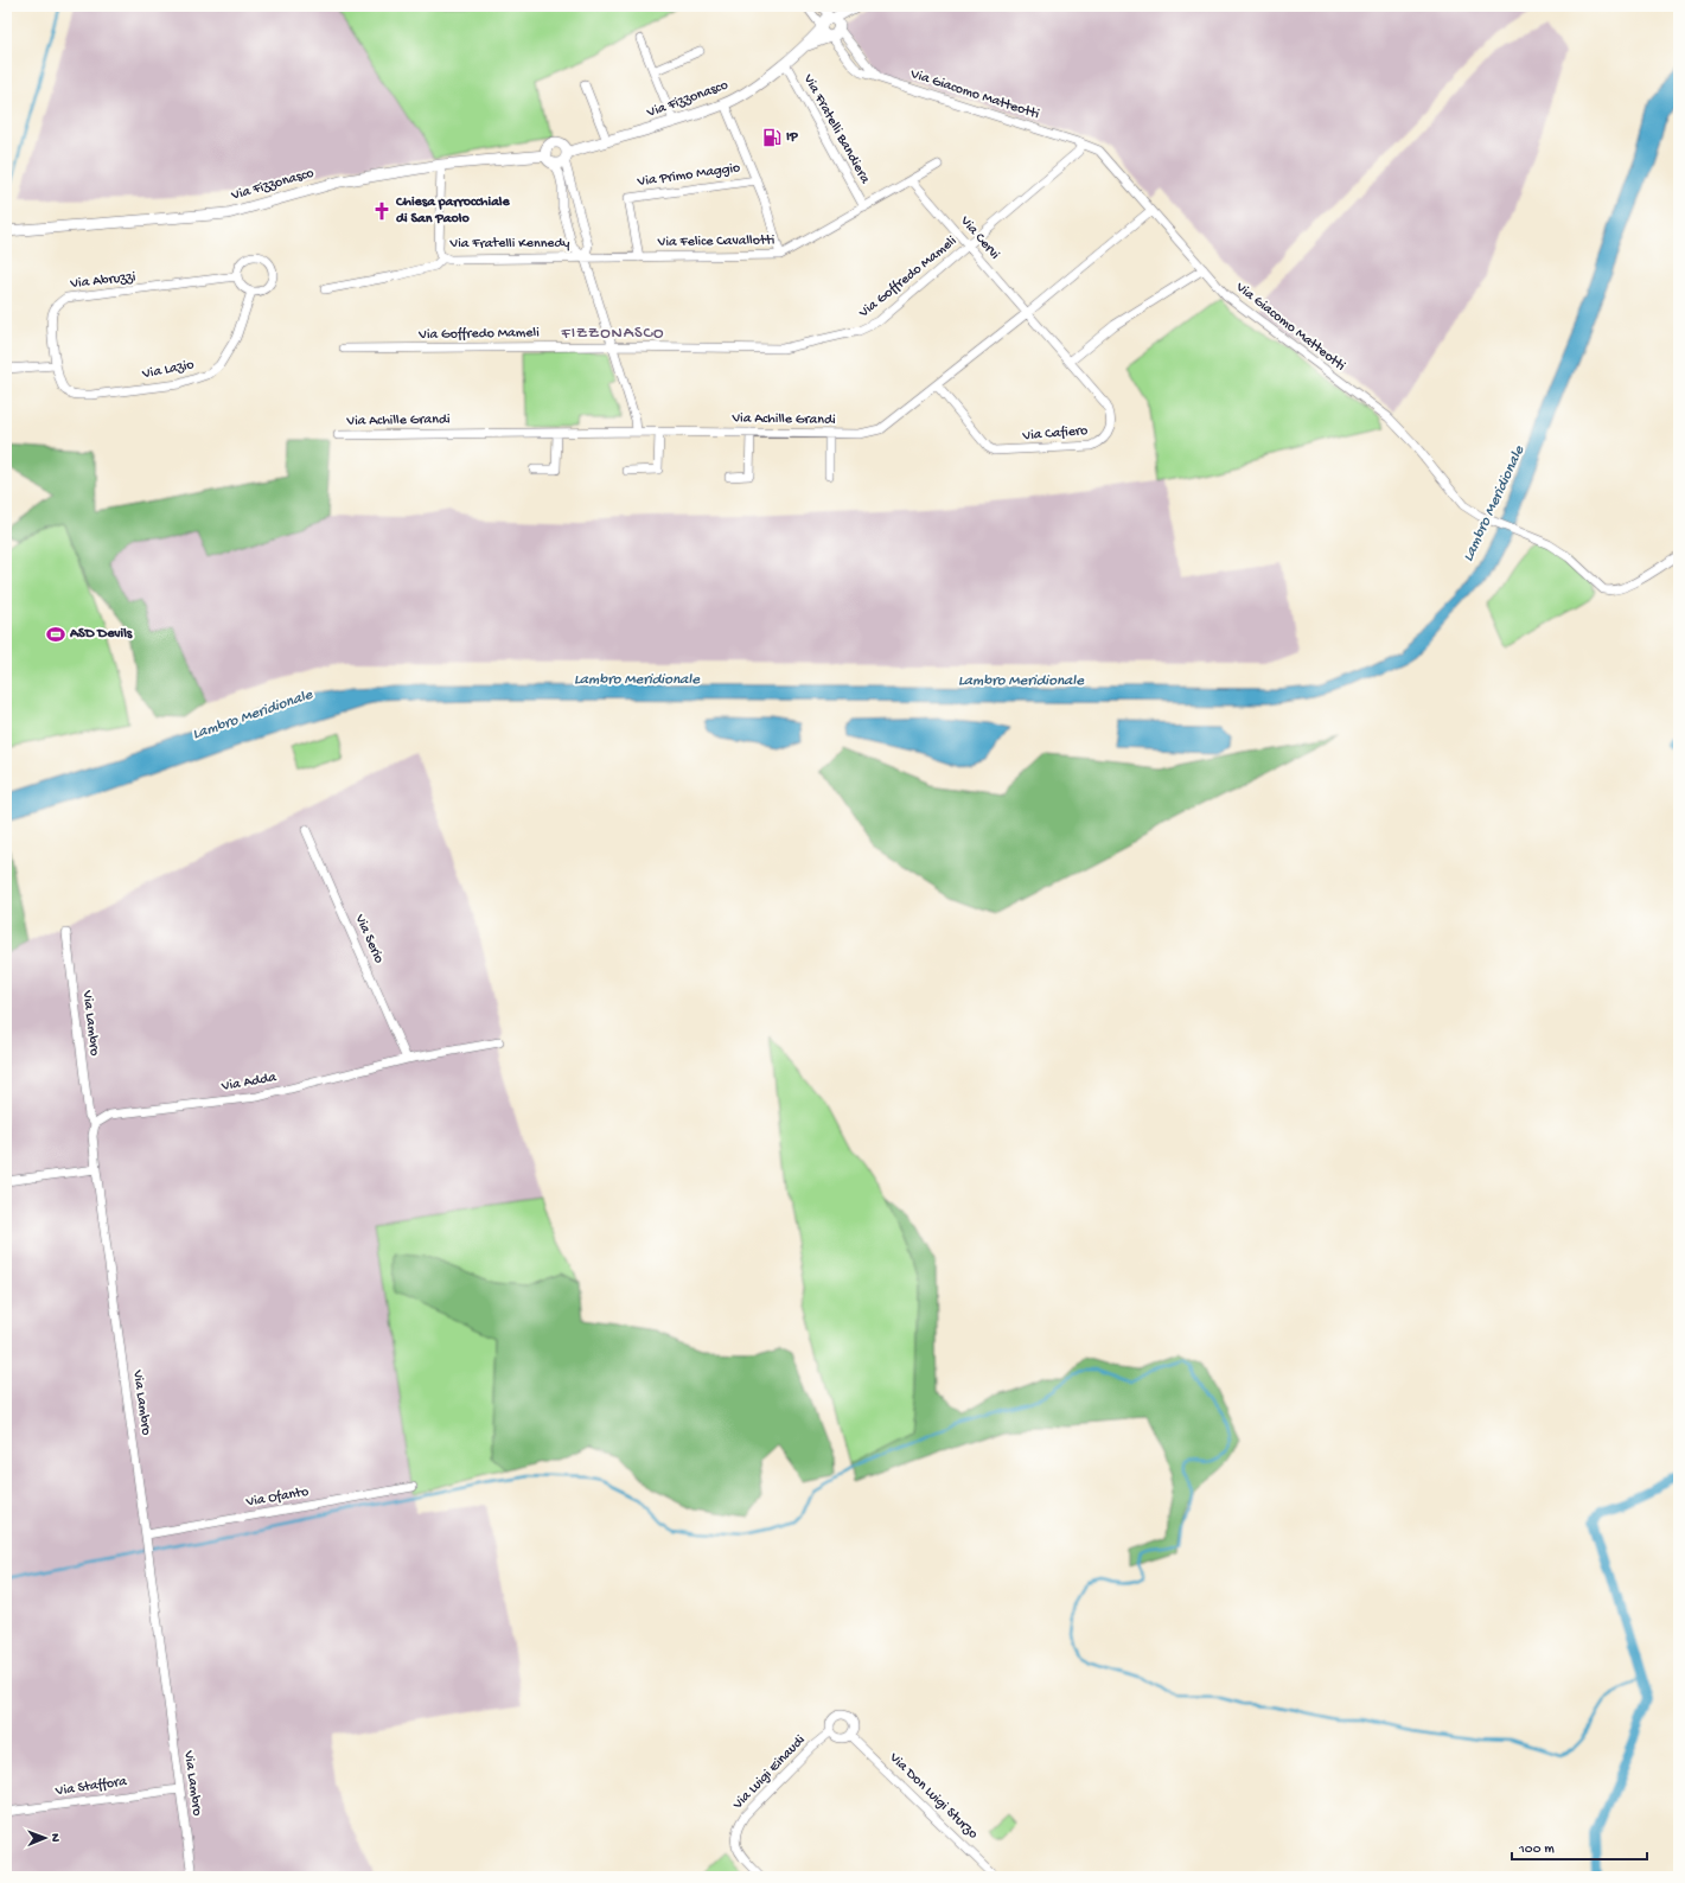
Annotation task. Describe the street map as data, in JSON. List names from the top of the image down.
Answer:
{
  "streets": {
    "main road": ["Via Fizzonasco"],
    "street": [
      "Via Giacomo Matteotti",
      "Via Fratelli Bandiera",
      "Via Primo Maggio",
      "Via Cervi",
      "Via Felice Cavallotti",
      "Via Fratelli Kennedy",
      "Via Goffredo Mameli",
      "Via Abruzzi",
      "Via Lazio",
      "Via Achille Grandi",
      "Via Cafiero",
      "Via Serio",
      "Via Lambro",
      "Via Adda",
      "Via Ofanto",
      "Via Luigi Einaudi",
      "Via Staffora",
      "Via Don Luigi Sturzo"
    ]
  },
  "crossings": [
    ["Via Giacomo Matteotti", "Via Fizzonasco"],
    ["Via Giacomo Matteotti", "Via Goffredo Mameli"],
    ["Via Giacomo Matteotti", "Via Achille Grandi"],
    ["Via Fizzonasco", "Via Fratelli Bandiera"],
    ["Via Fizzonasco", "Via Fratelli Kennedy"],
    ["Via Fratelli Bandiera", "Via Felice Cavallotti"],
    ["Via Primo Maggio", "Via Felice Cavallotti"],
    ["Via Cervi", "Via Felice Cavallotti"],
    ["Via Cervi", "Via Goffredo Mameli"],
    ["Via Cervi", "Via Achille Grandi"],
    ["Via Cervi", "Via Cafiero"],
    ["Via Felice Cavallotti", "Via Fratelli Kennedy"],
    ["Via Abruzzi", "Via Lazio"],
    ["Via Achille Grandi", "Via Cafiero"],
    ["Via Serio", "Via Adda"],
    ["Via Lambro", "Via Adda"],
    ["Via Lambro", "Via Ofanto"],
    ["Via Lambro", "Via Staffora"],
    ["Via Luigi Einaudi", "Via Don Luigi Sturzo"]
  ],
  "districts": ["FIZZONASCO"],
  "water": ["Lambro Meridionale"],
  "places": {
    "fuel station": ["IP"],
    "church": ["Chiesa parrocchiale di San Paolo"],
    "sports": ["ASD Devils"]
  },
  "scale_bar": "100 m",
  "north": "right"
}
